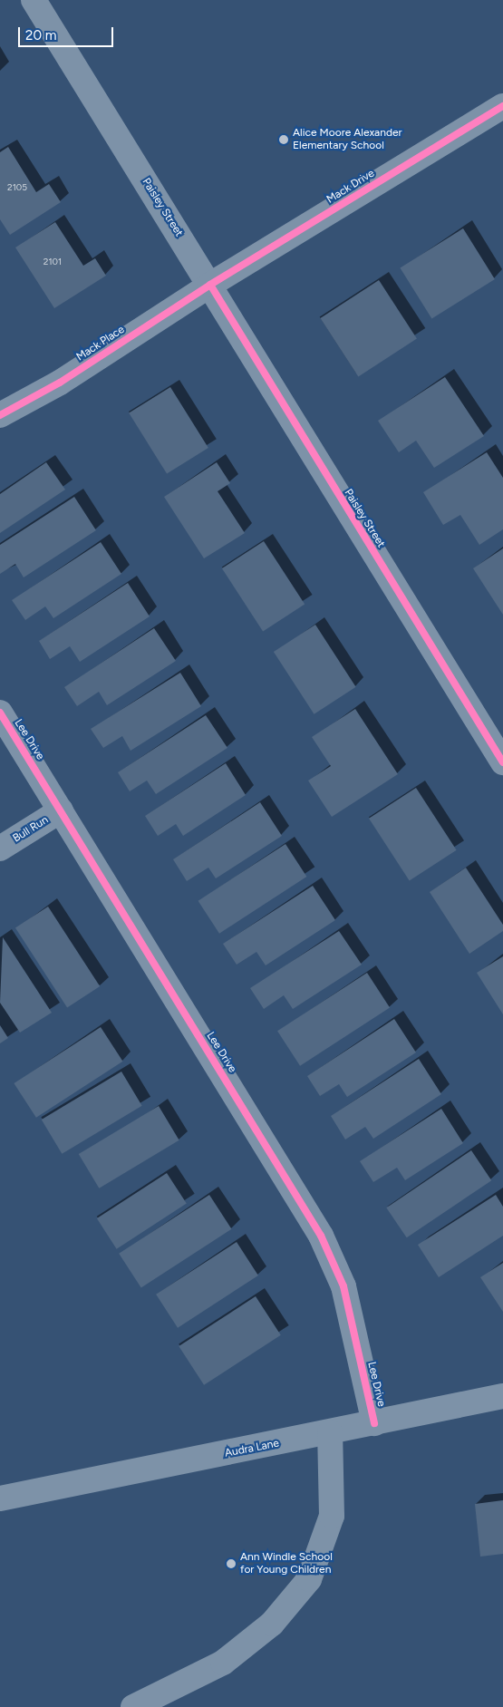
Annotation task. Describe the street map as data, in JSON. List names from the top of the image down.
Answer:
{
  "streets": {
    "street": [
      "Mack Drive",
      "Paisley Street",
      "Mack Place",
      "Lee Drive",
      "Bull Run",
      "Audra Lane"
    ]
  },
  "crossings": [
    ["Mack Drive", "Paisley Street"],
    ["Mack Drive", "Mack Place"],
    ["Paisley Street", "Mack Place"],
    ["Lee Drive", "Bull Run"],
    ["Lee Drive", "Audra Lane"]
  ],
  "places": ["Alice Moore Alexander Elementary School", "Ann Windle School for Young Children"],
  "house_numbers": ["2105", "2101"],
  "scale_bar": "20 m"
}
